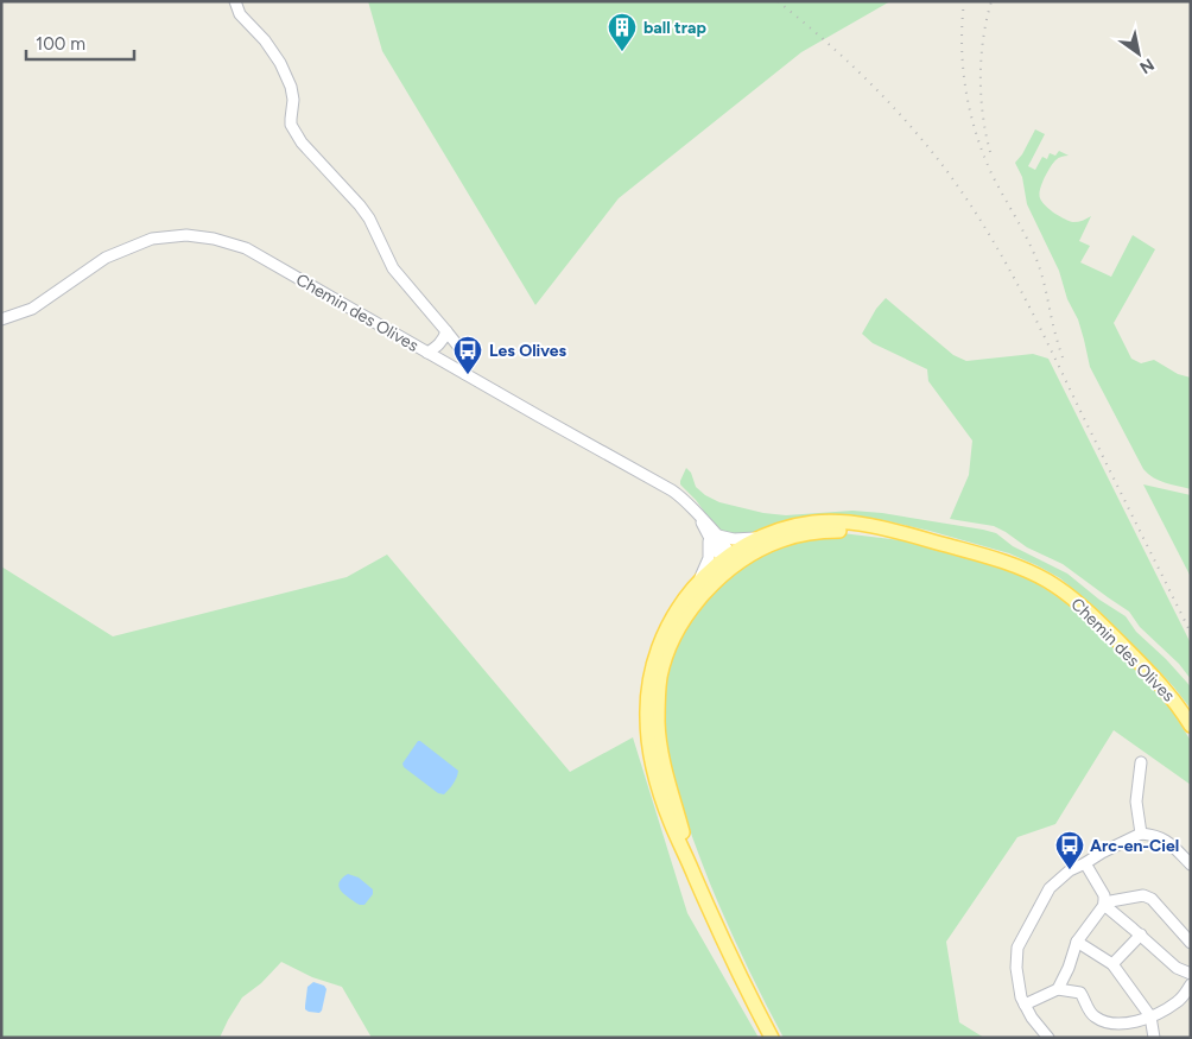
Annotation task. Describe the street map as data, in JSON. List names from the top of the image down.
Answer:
{
  "streets": {
    "main road": ["Chemin des Olives"]
  },
  "places": {
    "building": ["ball trap"],
    "bus stop": ["Les Olives", "Arc-en-Ciel"]
  },
  "scale_bar": "100 m",
  "north": "bottom right"
}
